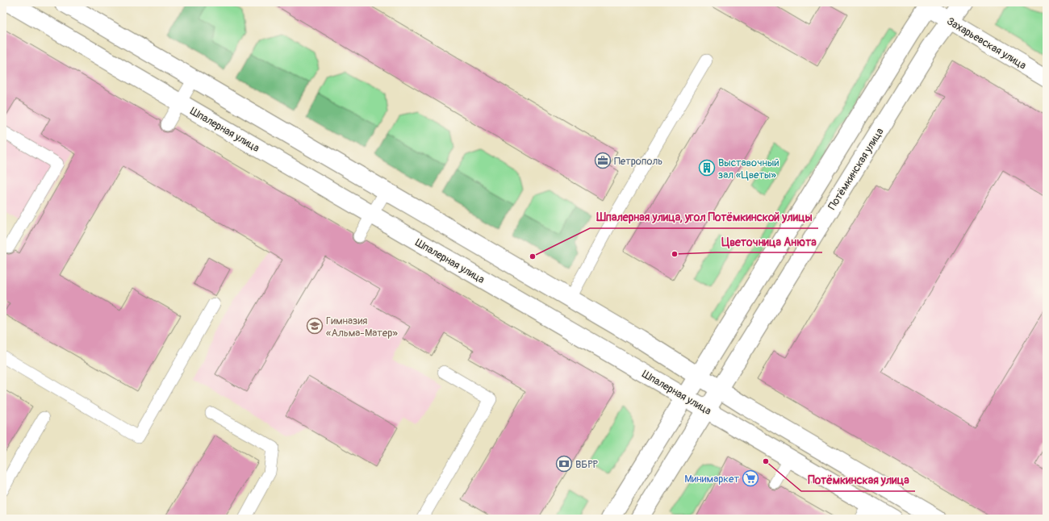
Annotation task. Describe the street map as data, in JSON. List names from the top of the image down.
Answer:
{
  "streets": {
    "street": ["Захарьевская улица", "Шпалерная улица", "Потёмкинская улица"]
  },
  "crossings": [
    ["Захарьевская улица", "Потёмкинская улица"],
    ["Шпалерная улица", "Потёмкинская улица"]
  ],
  "places": {
    "office": ["Петрополь"],
    "building": ["Выставочный зал «Цветы»"],
    "other": ["Цветочница Анюта", "Шпалерная улица, угол Потёмкинской улицы", "Потёмкинская улица"],
    "school or university": ["Гимназия «Альма-Матер»"],
    "bank": ["ВБРР"],
    "supermarket": ["Минимаркет"]
  }
}
